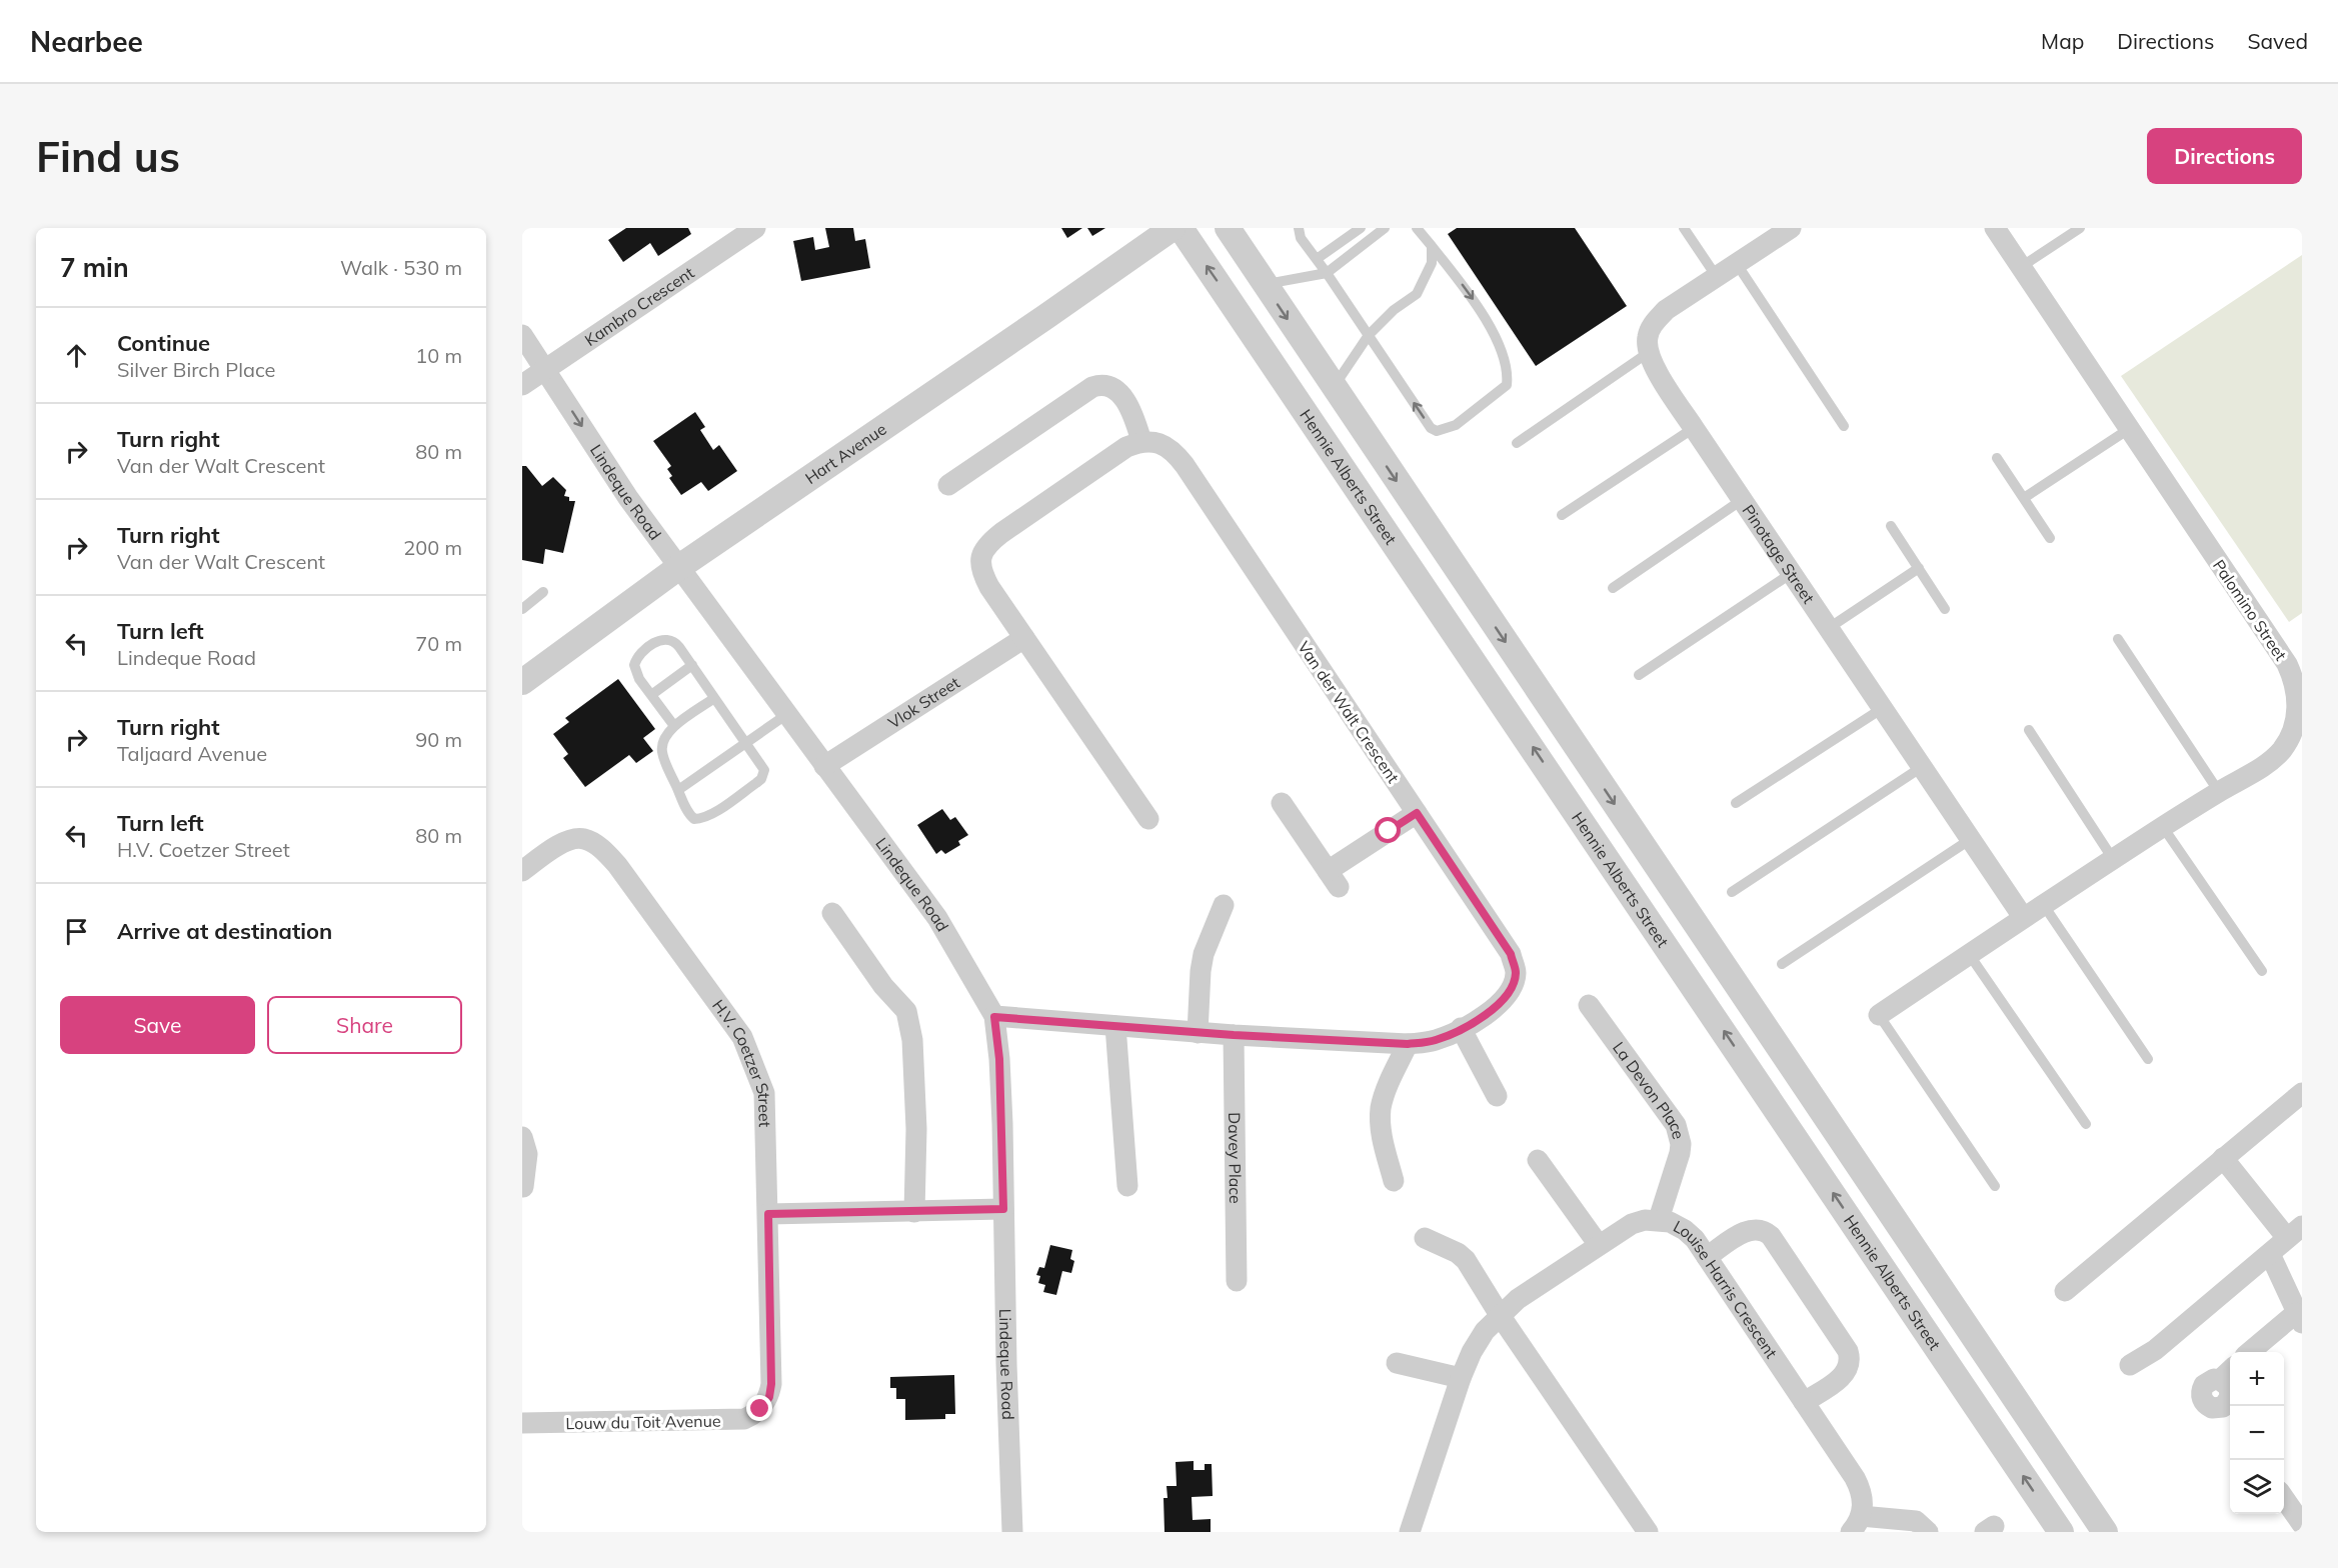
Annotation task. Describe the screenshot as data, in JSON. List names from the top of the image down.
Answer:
{
  "streets": {
    "street": [
      "Kambro Crescent",
      "Hart Avenue",
      "Hennie Alberts Street",
      "Lindeque Road",
      "Pinotage Street",
      "Palomino Street",
      "Vlok Street",
      "Van der Walt Crescent",
      "H.V. Coetzer Street",
      "La Devon Place",
      "Davey Place",
      "Louise Harris Crescent",
      "Louw du Toit Avenue"
    ]
  },
  "crossings": [
    ["Kambro Crescent", "Lindeque Road"],
    ["Hart Avenue", "Lindeque Road"],
    ["Lindeque Road", "Vlok Street"],
    ["Lindeque Road", "Van der Walt Crescent"],
    ["Pinotage Street", "Palomino Street"],
    ["Van der Walt Crescent", "Davey Place"],
    ["H.V. Coetzer Street", "Louw du Toit Avenue"],
    ["La Devon Place", "Louise Harris Crescent"]
  ],
  "page": {
    "header": "Nearbee",
    "nav": ["Map", "Directions", "Saved"],
    "buttons": [
      "Directions",
      ["Save", "Share"]
    ],
    "title": "Find us",
    "heading": ["7 min", "Walk · 530 m"],
    "list": [
      ["Continue", "Silver Birch Place", "10 m"],
      ["Turn right", "Van der Walt Crescent", "80 m"],
      ["Turn right", "Van der Walt Crescent", "200 m"],
      ["Turn left", "Lindeque Road", "70 m"],
      ["Turn right", "Taljaard Avenue", "90 m"],
      ["Turn left", "H.V. Coetzer Street", "80 m"],
      "Arrive at destination"
    ],
    "map_buttons": ["+", "−"]
  }
}
